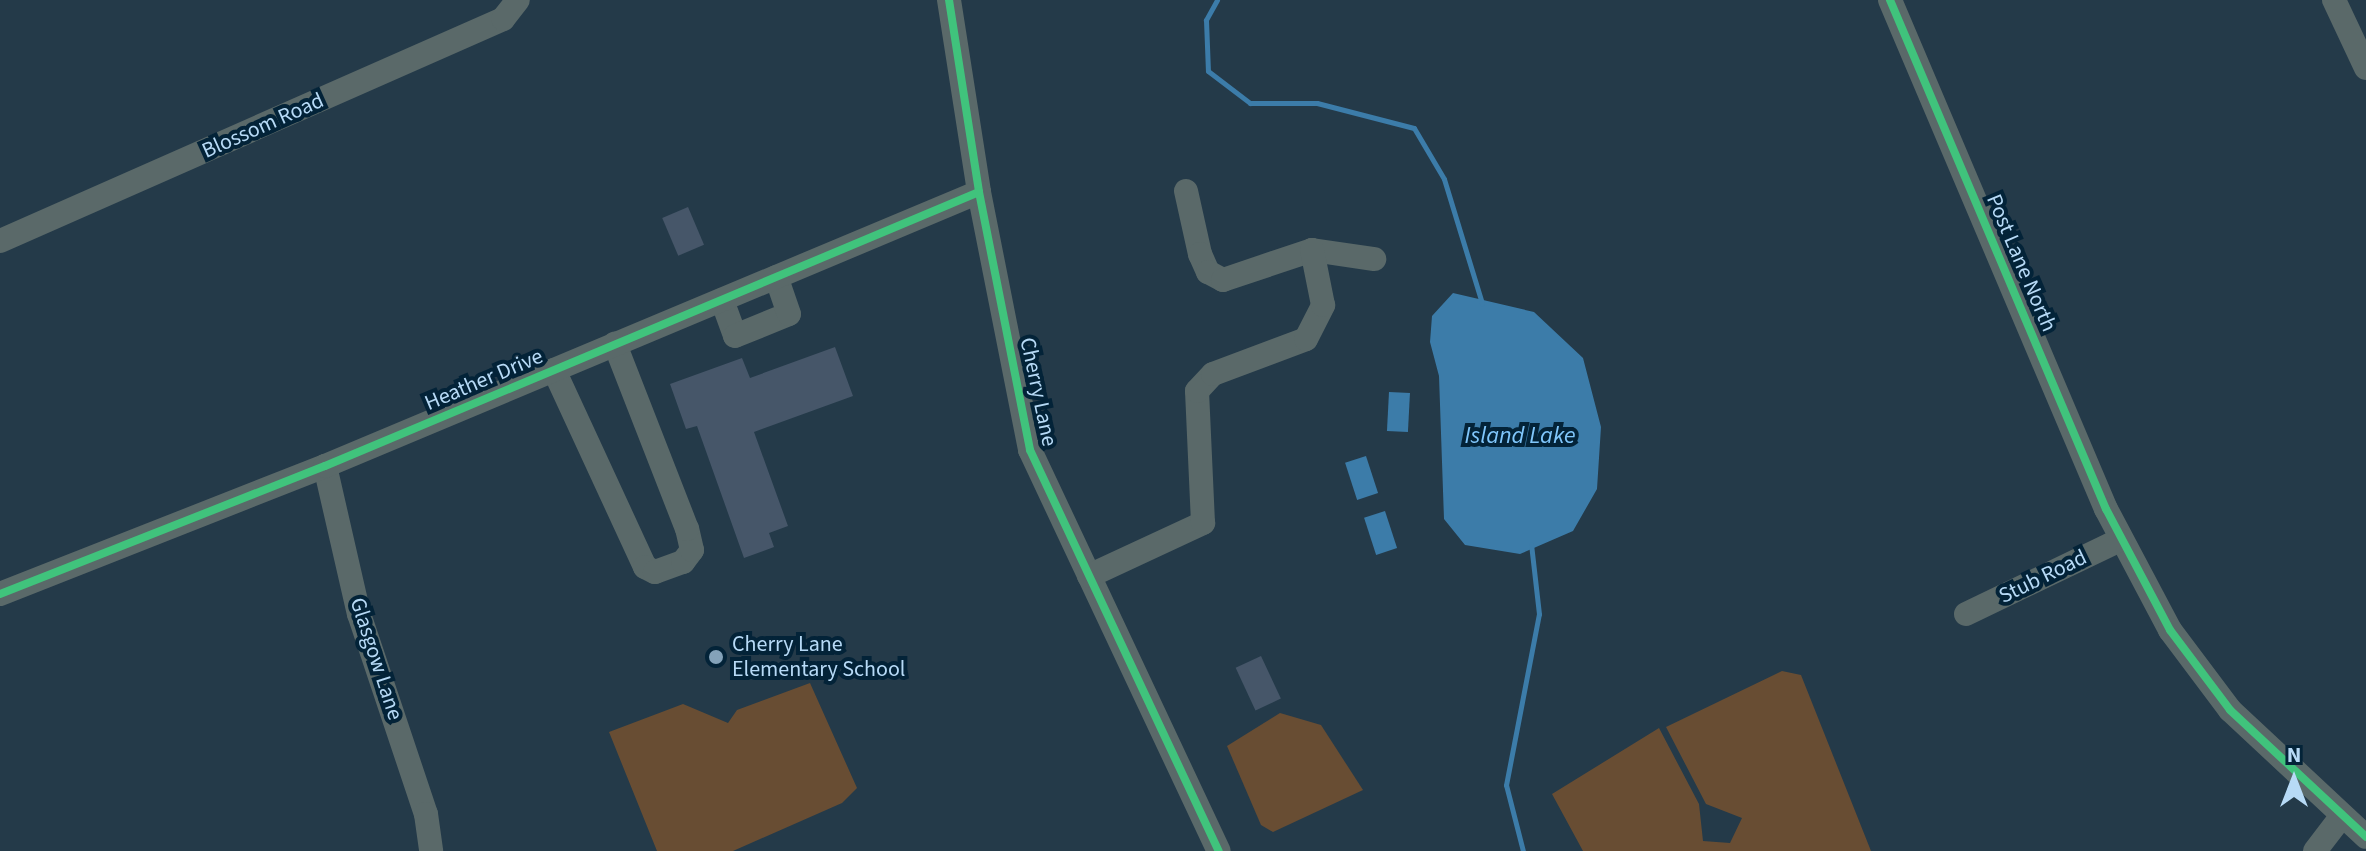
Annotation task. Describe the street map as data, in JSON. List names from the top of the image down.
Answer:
{
  "streets": {
    "street": [
      "Blossom Road",
      "Post Lane North",
      "Heather Drive",
      "Cherry Lane",
      "Stub Road",
      "Glasgow Lane"
    ]
  },
  "crossings": [
    ["Post Lane North", "Stub Road"],
    ["Heather Drive", "Cherry Lane"],
    ["Heather Drive", "Glasgow Lane"]
  ],
  "water": ["Island Lake"],
  "places": ["Cherry Lane Elementary School"],
  "north": "top"
}
